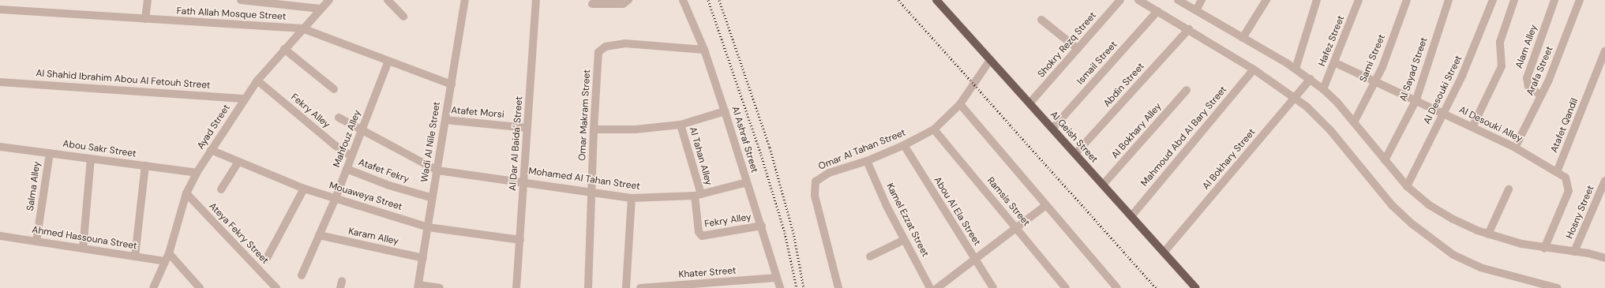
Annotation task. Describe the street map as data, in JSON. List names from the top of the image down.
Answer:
{
  "streets": {
    "main road": ["Al Geish Street"],
    "street": [
      "Fath Allah Mosque Street",
      "Hafez Street",
      "Shokry Rezq Street",
      "Alam Alley",
      "Sami Street",
      "Ismail Street",
      "Al Sayad Street",
      "Arafa Street",
      "Al Shahid Ibrahim Abou Al Fetouh Street",
      "Abdin Street",
      "Al Desouki Street",
      "Fekry Alley",
      "Atafet Morsi",
      "Omar Makram Street",
      "Al Desouki Alley",
      "Atafet Qandil",
      "Ayad Street",
      "Al Bokhary Alley",
      "Mahmoud Abd Al Bary Street",
      "Mahfouz Alley",
      "Al Ashraf Street",
      "Wadi Al Nile Street",
      "Al Dar Al Baida' Street",
      "Abou Sakr Street",
      "Omar Al Tahan Street",
      "Al Tahan Alley",
      "Al Bokhary Street",
      "Atafet Fekry",
      "Mohamed Al Tahan Street",
      "Salma Alley",
      "Mouaweya Street",
      "Ramsis Street",
      "Abou Al Ela Street",
      "Hosny Street",
      "Kamel Ezzat Street",
      "Ateya Fekry Street",
      "Karam Alley",
      "Ahmed Hassouna Street",
      "Khater Street"
    ]
  },
  "crossings": [
    ["Fath Allah Mosque Street", "Ayad Street"],
    ["Fath Allah Mosque Street", "Mahfouz Alley"],
    ["Fath Allah Mosque Street", "Wadi Al Nile Street"],
    ["Hafez Street", "Al Desouki Alley"],
    ["Shokry Rezq Street", "Al Geish Street"],
    ["Alam Alley", "Arafa Street"],
    ["Sami Street", "Al Desouki Alley"],
    ["Ismail Street", "Al Geish Street"],
    ["Al Sayad Street", "Al Desouki Alley"],
    ["Arafa Street", "Al Desouki Alley"],
    ["Al Shahid Ibrahim Abou Al Fetouh Street", "Ayad Street"],
    ["Abdin Street", "Al Geish Street"],
    ["Al Desouki Street", "Al Desouki Alley"],
    ["Fekry Alley", "Ayad Street"],
    ["Fekry Alley", "Mahfouz Alley"],
    ["Fekry Alley", "Al Ashraf Street"],
    ["Fekry Alley", "Al Tahan Alley"],
    ["Fekry Alley", "Mohamed Al Tahan Street"],
    ["Atafet Morsi", "Wadi Al Nile Street"],
    ["Atafet Morsi", "Al Dar Al Baida' Street"],
    ["Omar Makram Street", "Al Ashraf Street"],
    ["Omar Makram Street", "Mohamed Al Tahan Street"],
    ["Al Desouki Alley", "Atafet Qandil"],
    ["Ayad Street", "Abou Sakr Street"],
    ["Ayad Street", "Mouaweya Street"],
    ["Ayad Street", "Ateya Fekry Street"],
    ["Ayad Street", "Ahmed Hassouna Street"],
    ["Al Bokhary Alley", "Al Geish Street"],
    ["Mahmoud Abd Al Bary Street", "Al Geish Street"],
    ["Al Geish Street", "Omar Al Tahan Street"],
    ["Al Geish Street", "Al Bokhary Street"],
    ["Mahfouz Alley", "Atafet Fekry"],
    ["Mahfouz Alley", "Mouaweya Street"],
    ["Mahfouz Alley", "Karam Alley"],
    ["Al Ashraf Street", "Mohamed Al Tahan Street"],
    ["Al Ashraf Street", "Khater Street"],
    ["Wadi Al Nile Street", "Atafet Fekry"],
    ["Wadi Al Nile Street", "Mohamed Al Tahan Street"],
    ["Wadi Al Nile Street", "Mouaweya Street"],
    ["Wadi Al Nile Street", "Karam Alley"],
    ["Al Dar Al Baida' Street", "Mohamed Al Tahan Street"],
    ["Al Dar Al Baida' Street", "Mouaweya Street"],
    ["Abou Sakr Street", "Salma Alley"],
    ["Omar Al Tahan Street", "Ramsis Street"],
    ["Omar Al Tahan Street", "Abou Al Ela Street"],
    ["Omar Al Tahan Street", "Kamel Ezzat Street"],
    ["Al Tahan Alley", "Mohamed Al Tahan Street"],
    ["Salma Alley", "Ahmed Hassouna Street"]
  ]
}
